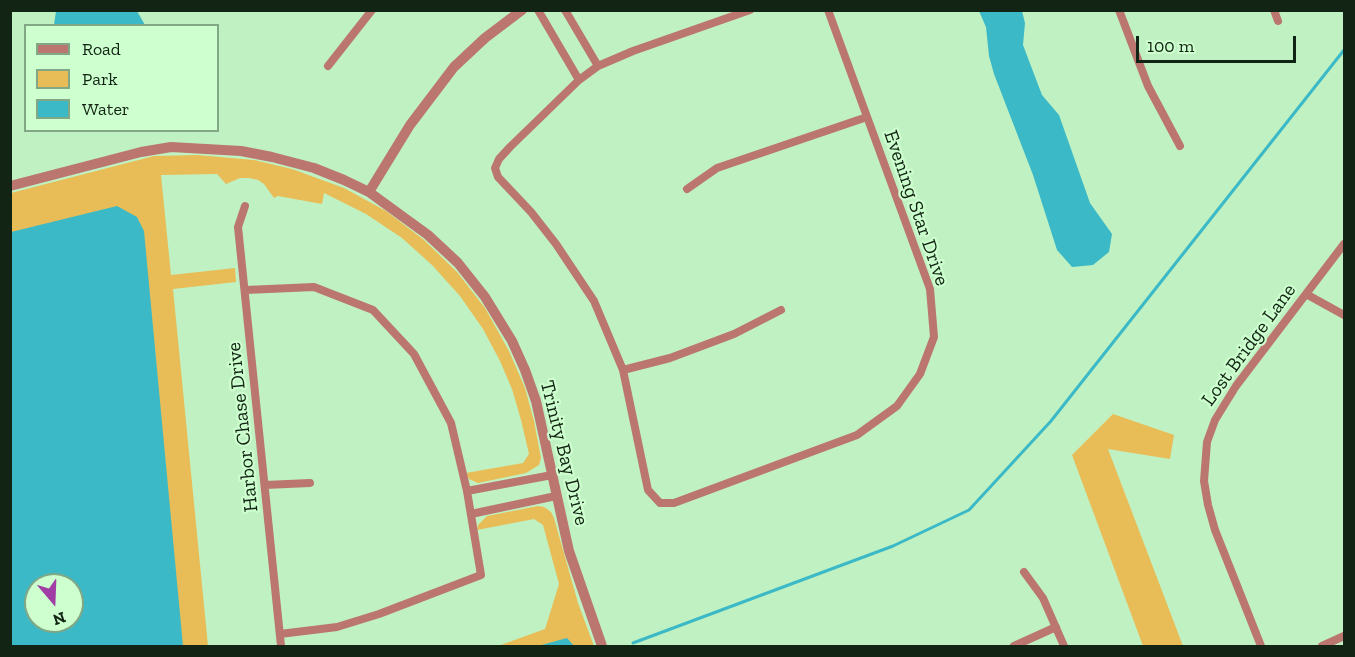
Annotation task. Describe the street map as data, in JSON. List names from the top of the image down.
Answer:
{
  "streets": {
    "street": [
      "Evening Star Drive",
      "Lost Bridge Lane",
      "Harbor Chase Drive",
      "Trinity Bay Drive"
    ]
  },
  "legend": ["Road", "Park", "Water"],
  "scale_bar": "100 m",
  "north": "bottom"
}
